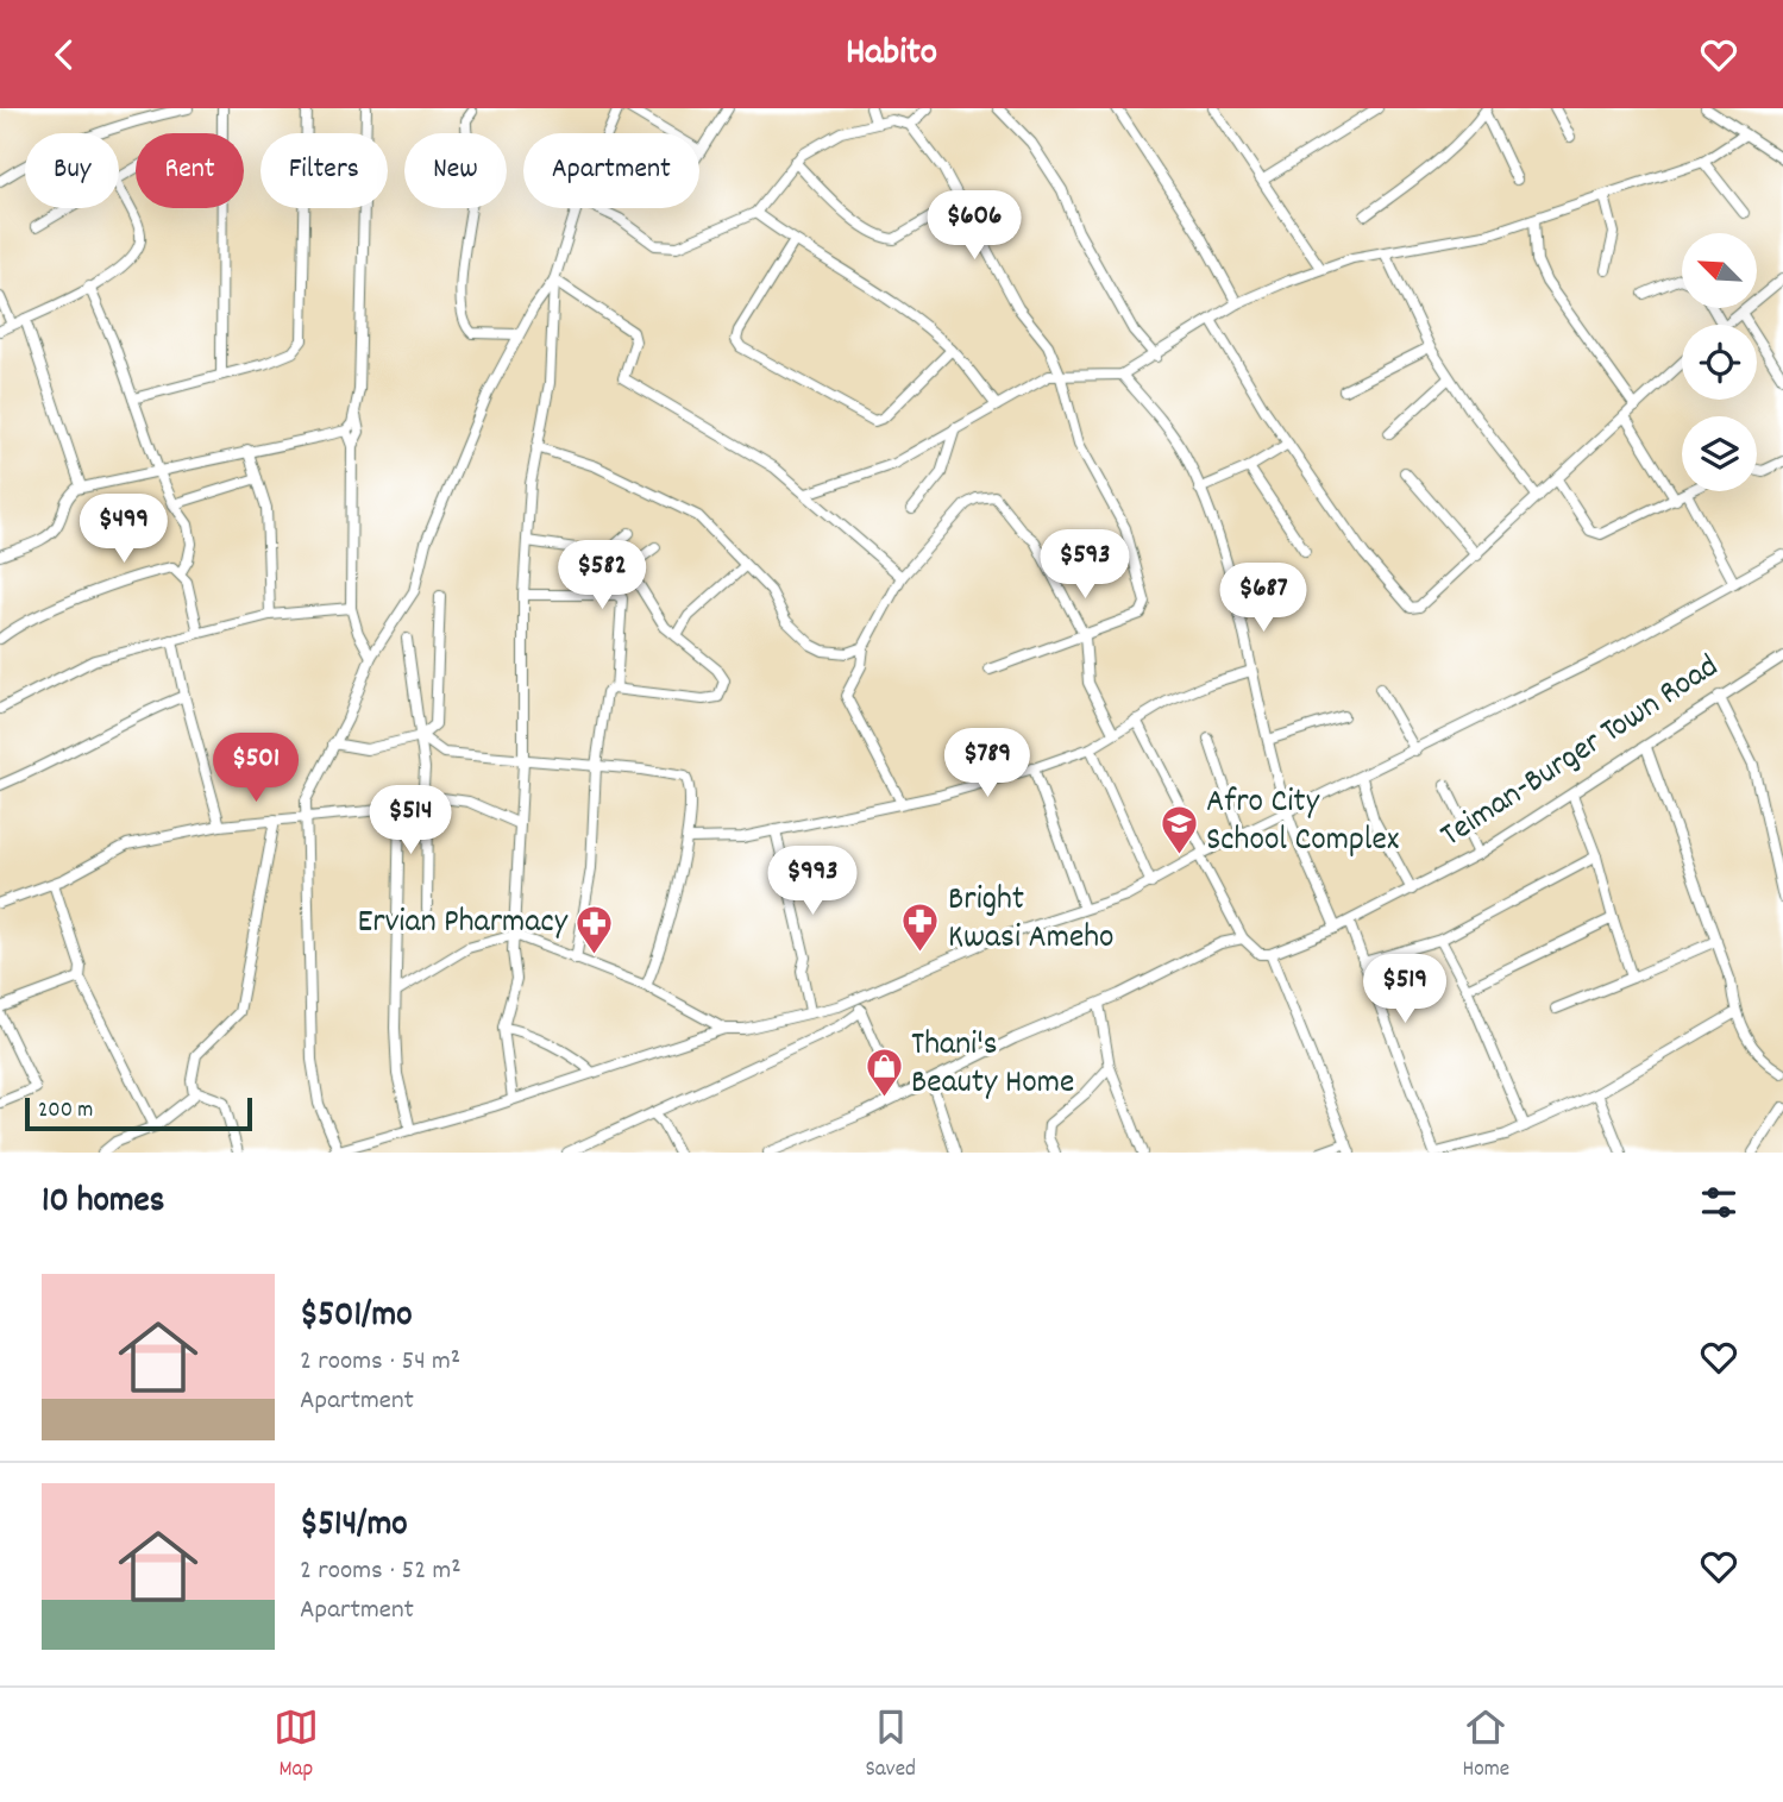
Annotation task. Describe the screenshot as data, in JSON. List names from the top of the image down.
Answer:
{
  "streets": {
    "street": ["Teiman-Burger Town Road"]
  },
  "places": {
    "school or university": ["Afro City School Complex"],
    "pharmacy": ["Bright Kwasi Ameho", "Ervian Pharmacy"],
    "shop": ["Thani's Beauty Home"]
  },
  "scale_bar": "200 m",
  "north": "top left",
  "page": {
    "header": "Habito",
    "chip": [
      "Buy",
      "Rent",
      "Filters",
      "New",
      "Apartment"
    ],
    "price": [
      "$606",
      "$499",
      "$593",
      "$582",
      "$687",
      "$789",
      "$501",
      "$514",
      "$993",
      "$519"
    ],
    "scale": "200 m",
    "heading": "10 homes",
    "list": [
      {
        "name": "$501/mo",
        "note": "2 rooms · 54 m² · Apartment"
      },
      {
        "name": "$514/mo",
        "note": "2 rooms · 52 m² · Apartment"
      }
    ],
    "tabs": ["Map", "Saved", "Home"]
  }
}
